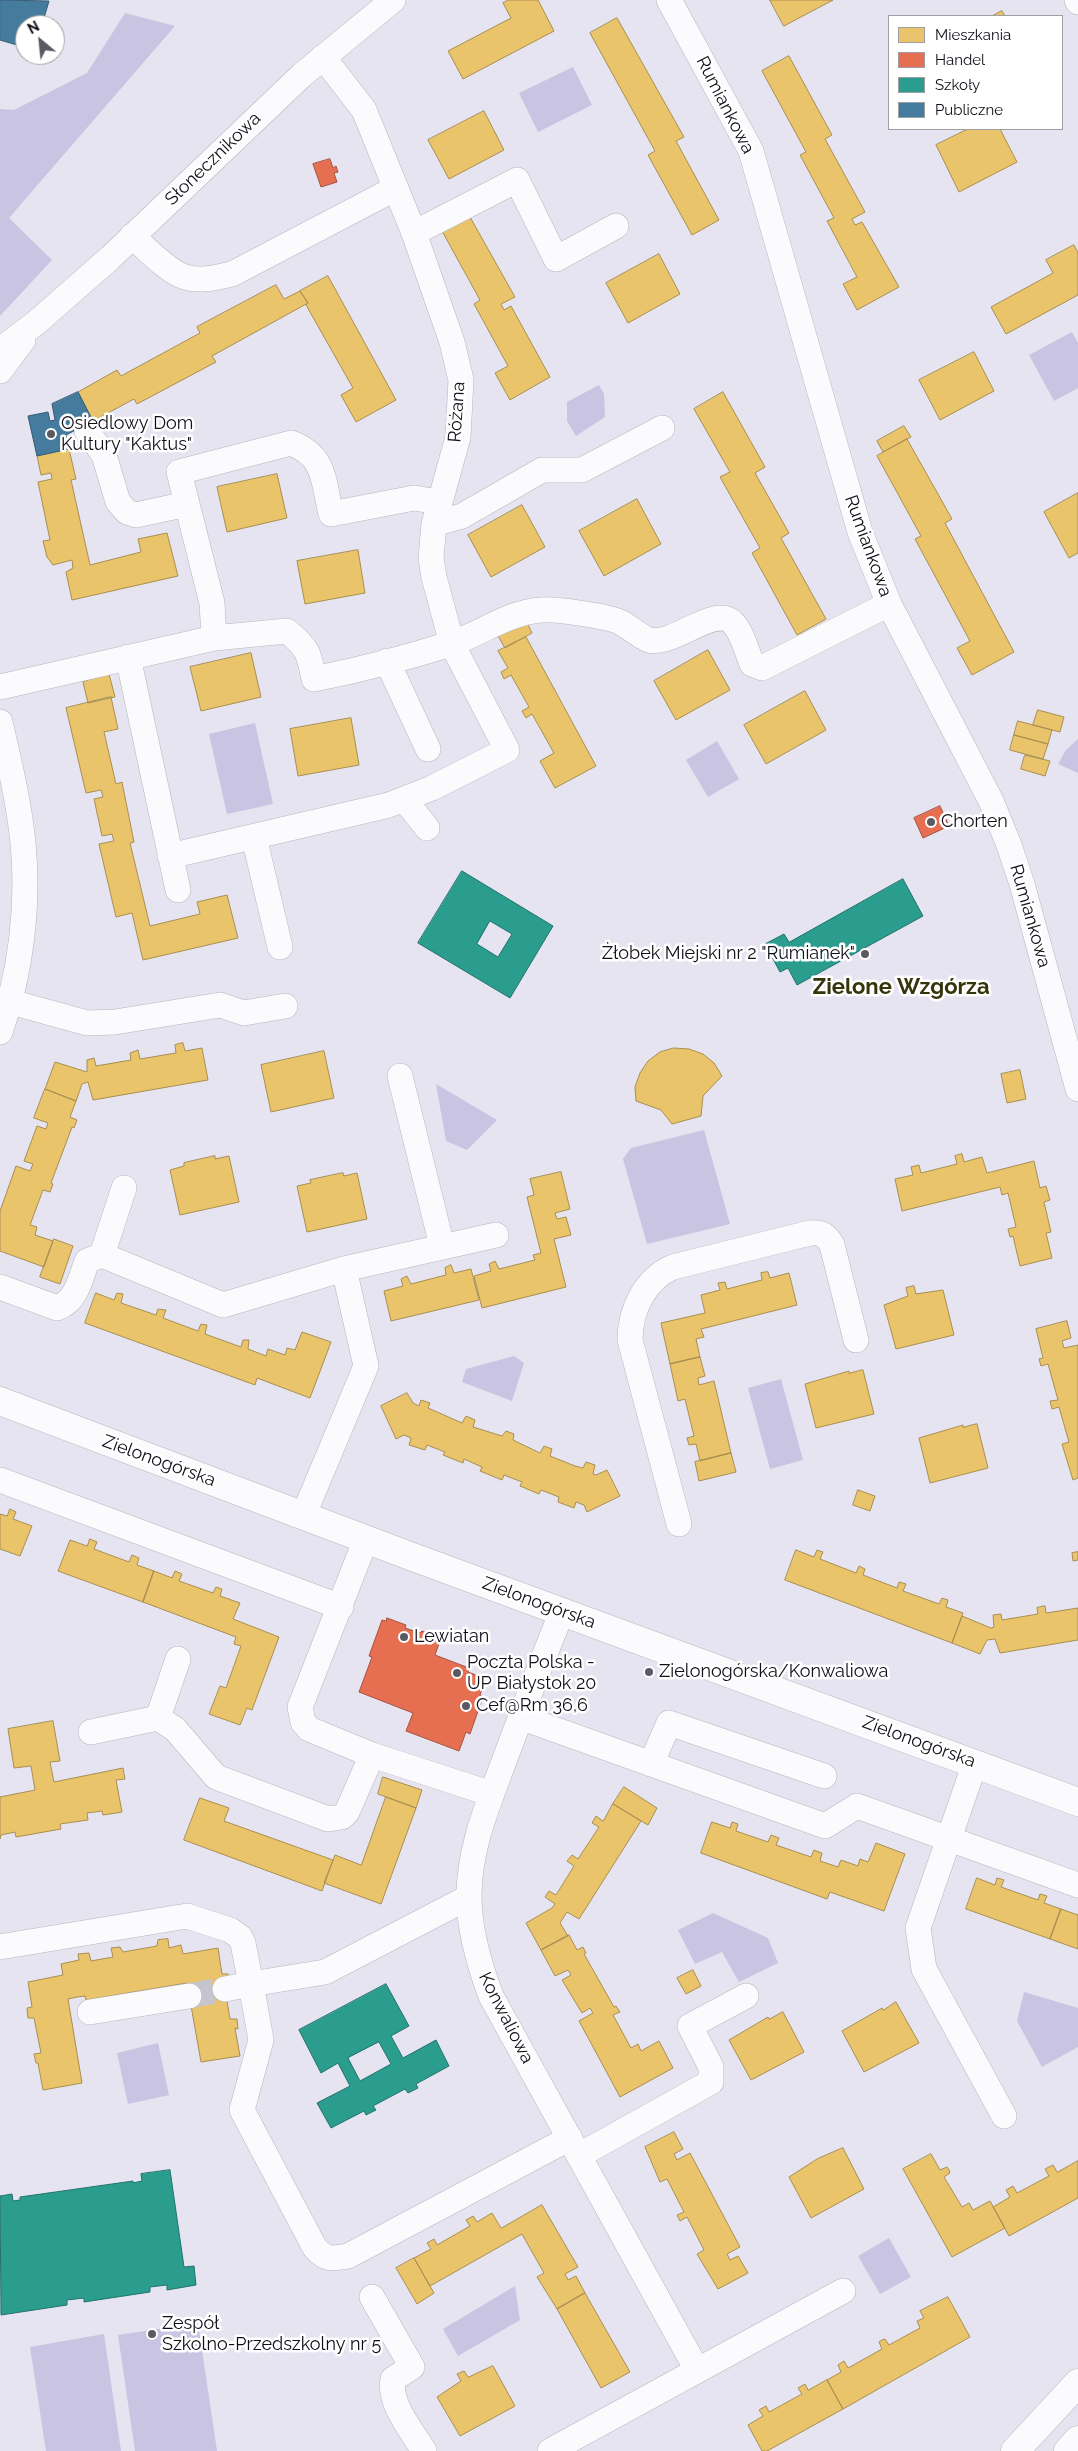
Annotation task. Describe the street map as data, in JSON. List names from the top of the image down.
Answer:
{
  "streets": {
    "street": [
      "Rumiankowa",
      "Słonecznikowa",
      "Różana",
      "Zielonogórska",
      "Konwaliowa"
    ]
  },
  "crossings": [
    ["Słonecznikowa", "Różana"],
    ["Zielonogórska", "Konwaliowa"]
  ],
  "districts": ["Zielone Wzgórza"],
  "places": [
    "Osiedlowy Dom Kultury \"Kaktus\"",
    "Chorten",
    "Żłobek Miejski nr 2 \"Rumianek\"",
    "Lewiatan",
    "Zielonogórska/Konwaliowa",
    "Poczta Polska - UP Białystok 20",
    "Cef@Rm 36,6",
    "Zespół Szkolno-Przedszkolny nr 5"
  ],
  "legend": [
    "Mieszkania",
    "Handel",
    "Szkoły",
    "Publiczne"
  ],
  "north": "top left"
}
